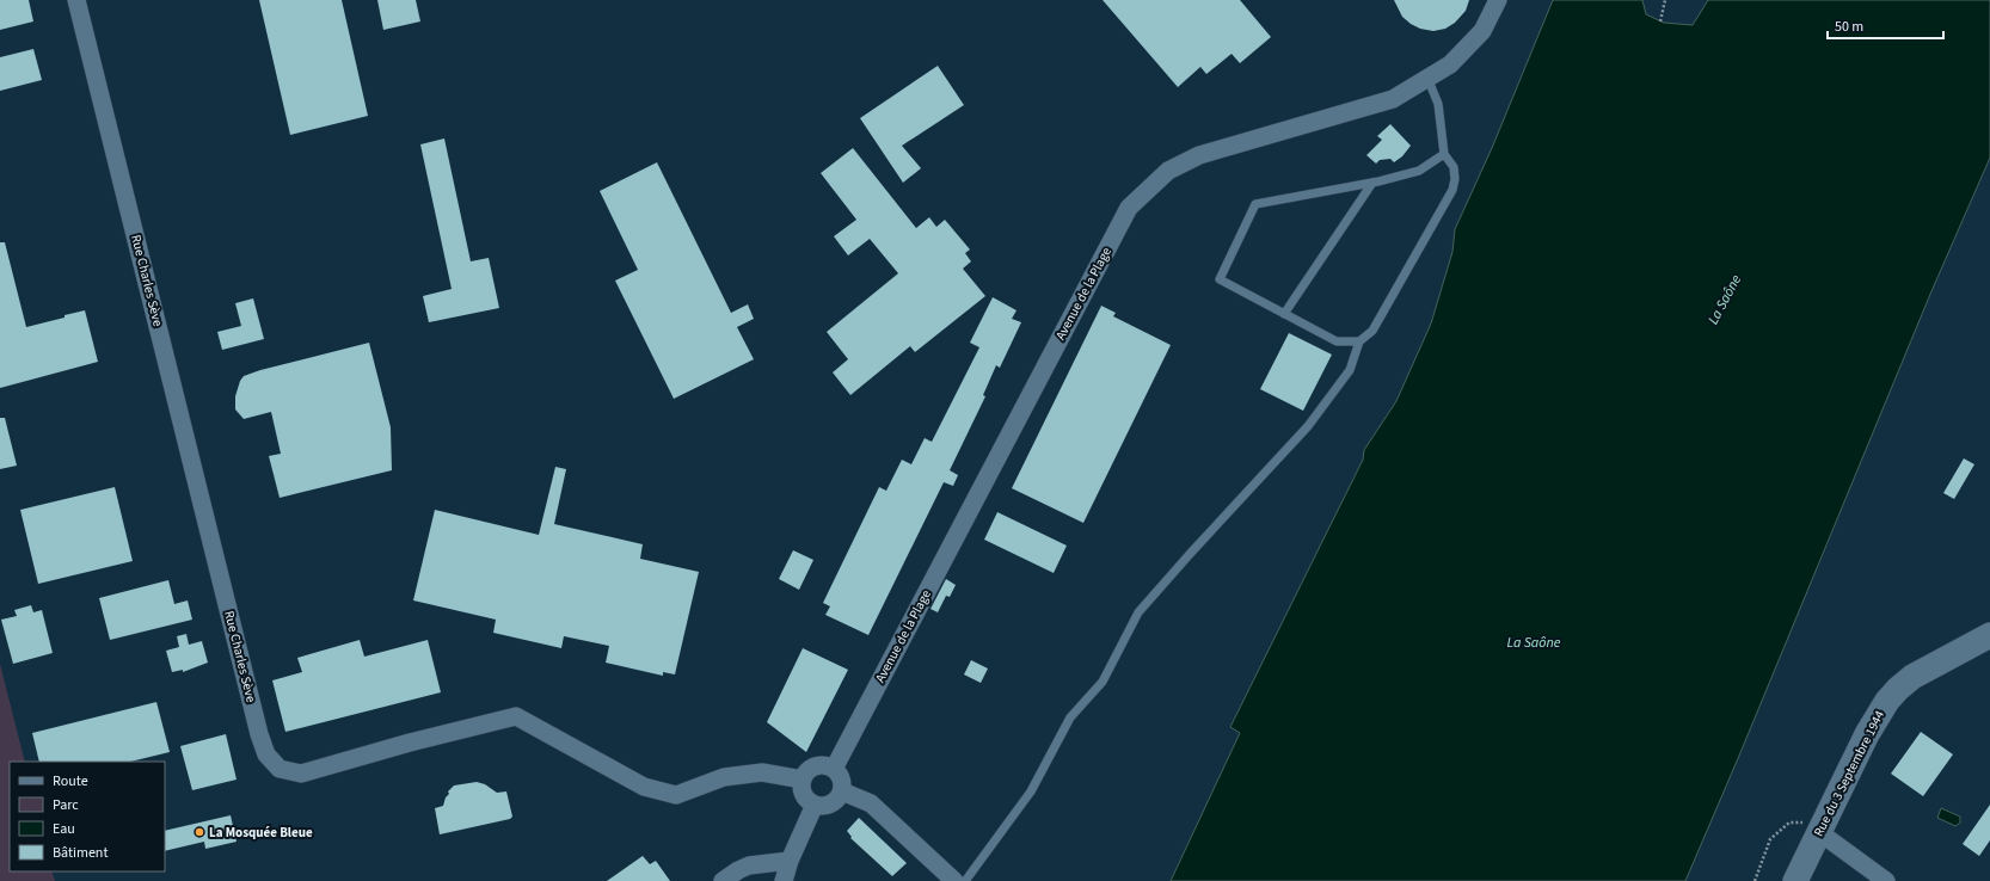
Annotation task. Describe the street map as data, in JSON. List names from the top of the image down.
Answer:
{
  "streets": {
    "street": ["Rue Charles Sève", "Avenue de la Plage", "Rue du 3 Septembre 1944"]
  },
  "crossings": [
    ["Rue Charles Sève", "Avenue de la Plage"]
  ],
  "water": ["La Saône"],
  "places": ["La Mosquée Bleue"],
  "legend": [
    "Route",
    "Parc",
    "Eau",
    "Bâtiment"
  ],
  "scale_bar": "50 m"
}
